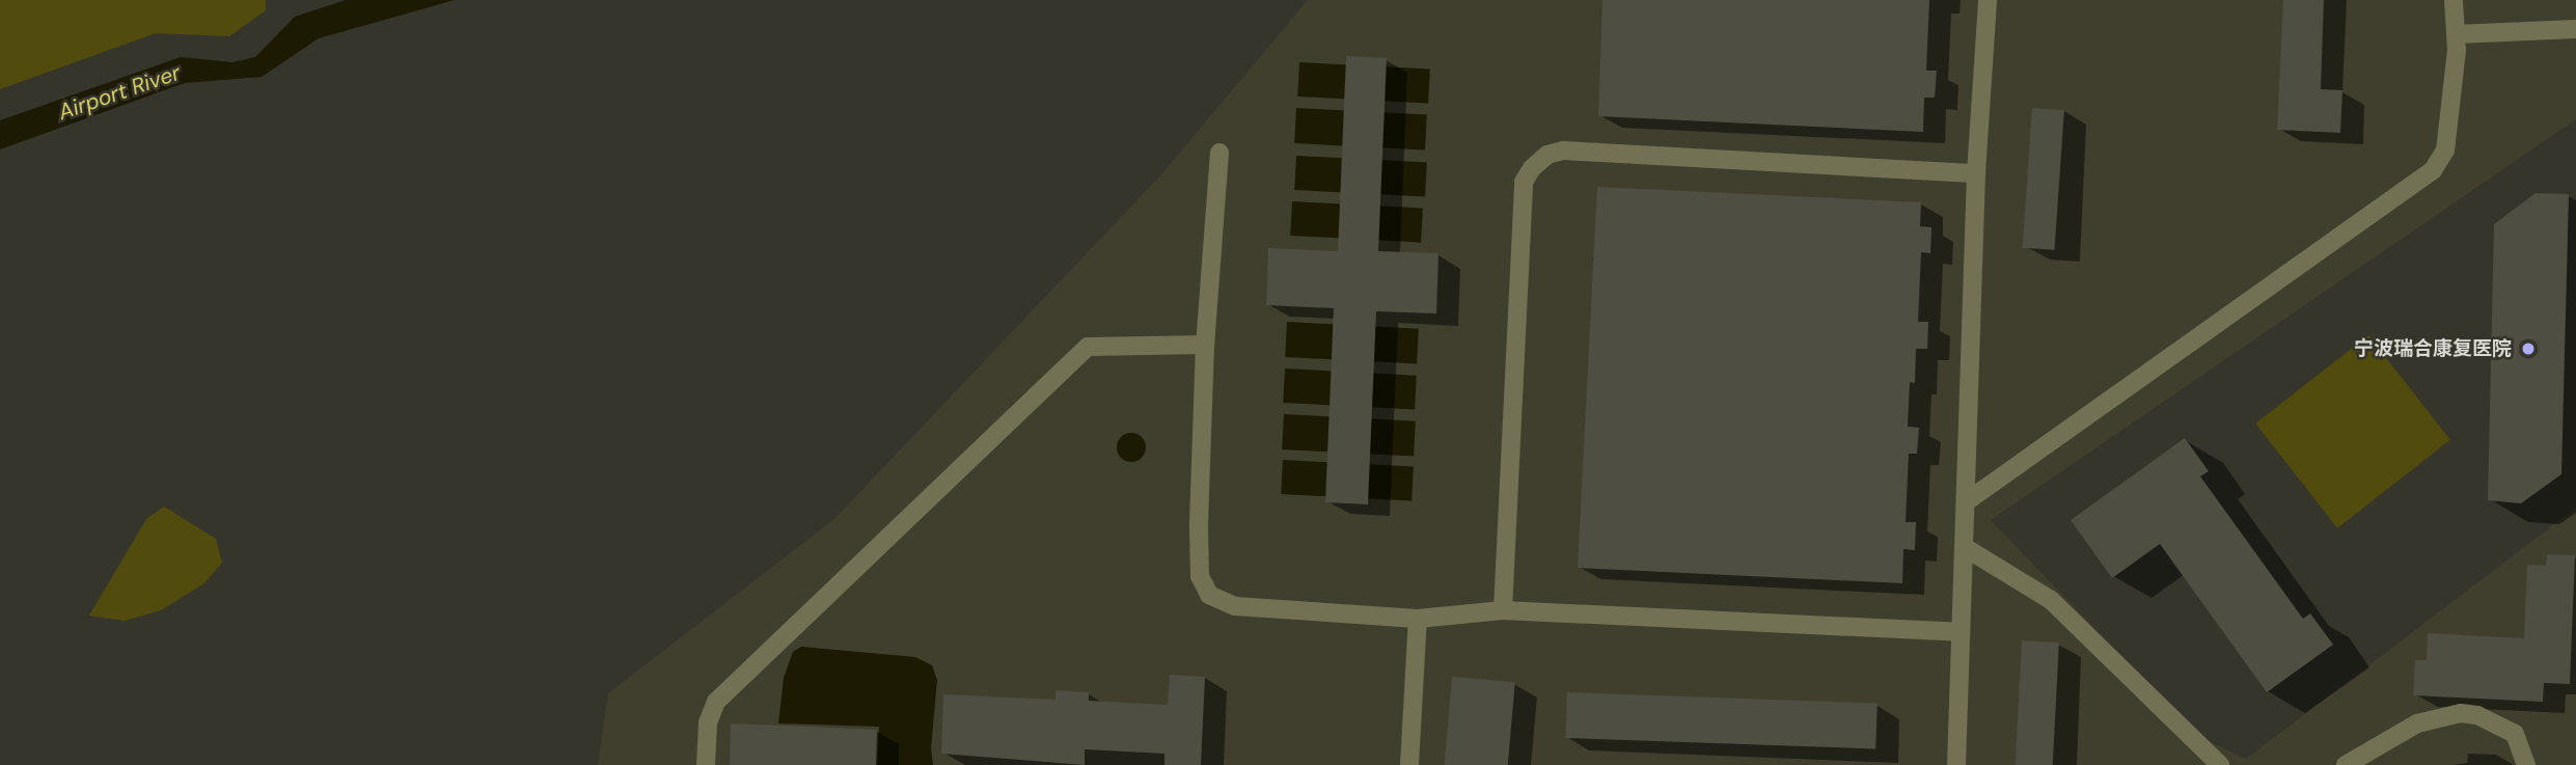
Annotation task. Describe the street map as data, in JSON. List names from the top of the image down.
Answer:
{
  "water": ["Airport River"],
  "places": ["宁波瑞合康复医院"]
}
